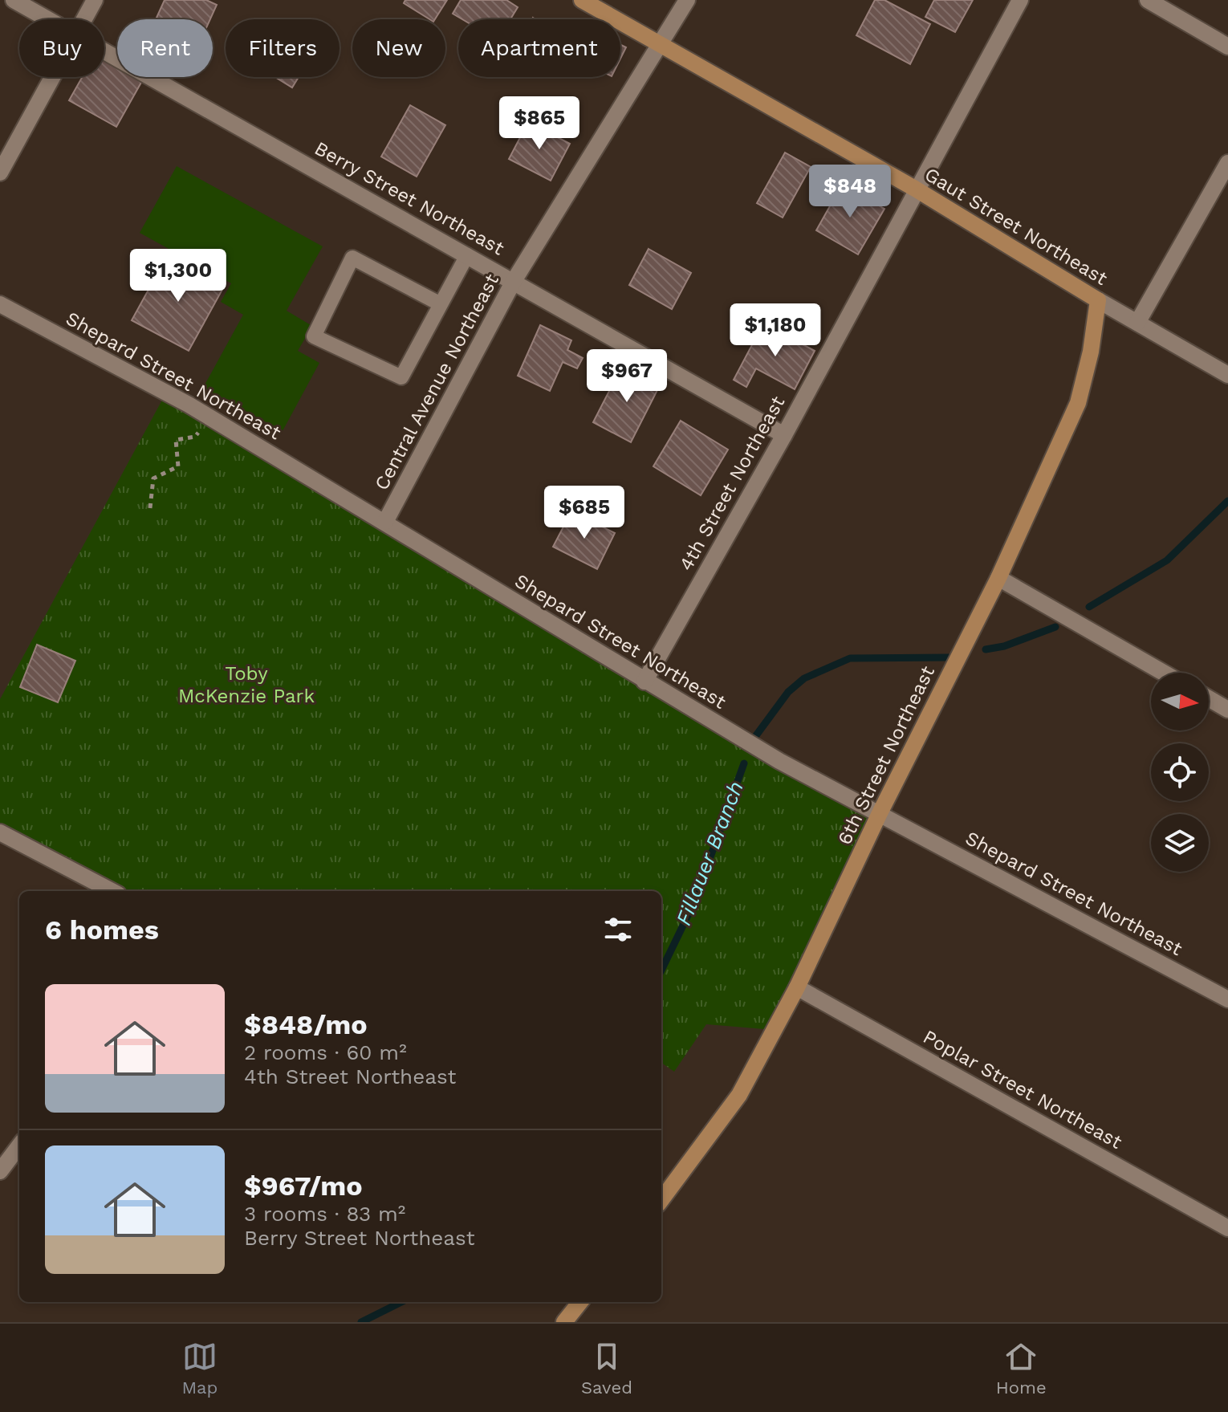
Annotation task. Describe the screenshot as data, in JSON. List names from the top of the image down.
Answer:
{
  "streets": {
    "street": [
      "Berry Street Northeast",
      "Gaut Street Northeast",
      "Shepard Street Northeast",
      "Central Avenue Northeast",
      "4th Street Northeast",
      "6th Street Northeast",
      "Poplar Street Northeast"
    ]
  },
  "crossings": [
    ["Berry Street Northeast", "Central Avenue Northeast"],
    ["Berry Street Northeast", "4th Street Northeast"],
    ["Gaut Street Northeast", "Central Avenue Northeast"],
    ["Gaut Street Northeast", "4th Street Northeast"],
    ["Gaut Street Northeast", "6th Street Northeast"],
    ["Shepard Street Northeast", "Central Avenue Northeast"],
    ["Shepard Street Northeast", "4th Street Northeast"],
    ["Shepard Street Northeast", "6th Street Northeast"],
    ["6th Street Northeast", "Poplar Street Northeast"]
  ],
  "water": ["Fillauer Branch"],
  "parks": ["Toby McKenzie Park"],
  "north": "right",
  "page": {
    "chip": [
      "Buy",
      "Rent",
      "Filters",
      "New",
      "Apartment"
    ],
    "price": [
      "$865",
      "$848",
      "$1,300",
      "$1,180",
      "$967",
      "$685"
    ],
    "heading": "6 homes",
    "list": [
      {
        "name": "$848/mo",
        "note": "2 rooms · 60 m² · 4th Street Northeast"
      },
      {
        "name": "$967/mo",
        "note": "3 rooms · 83 m² · Berry Street Northeast"
      }
    ],
    "tabs": ["Map", "Saved", "Home"]
  }
}
